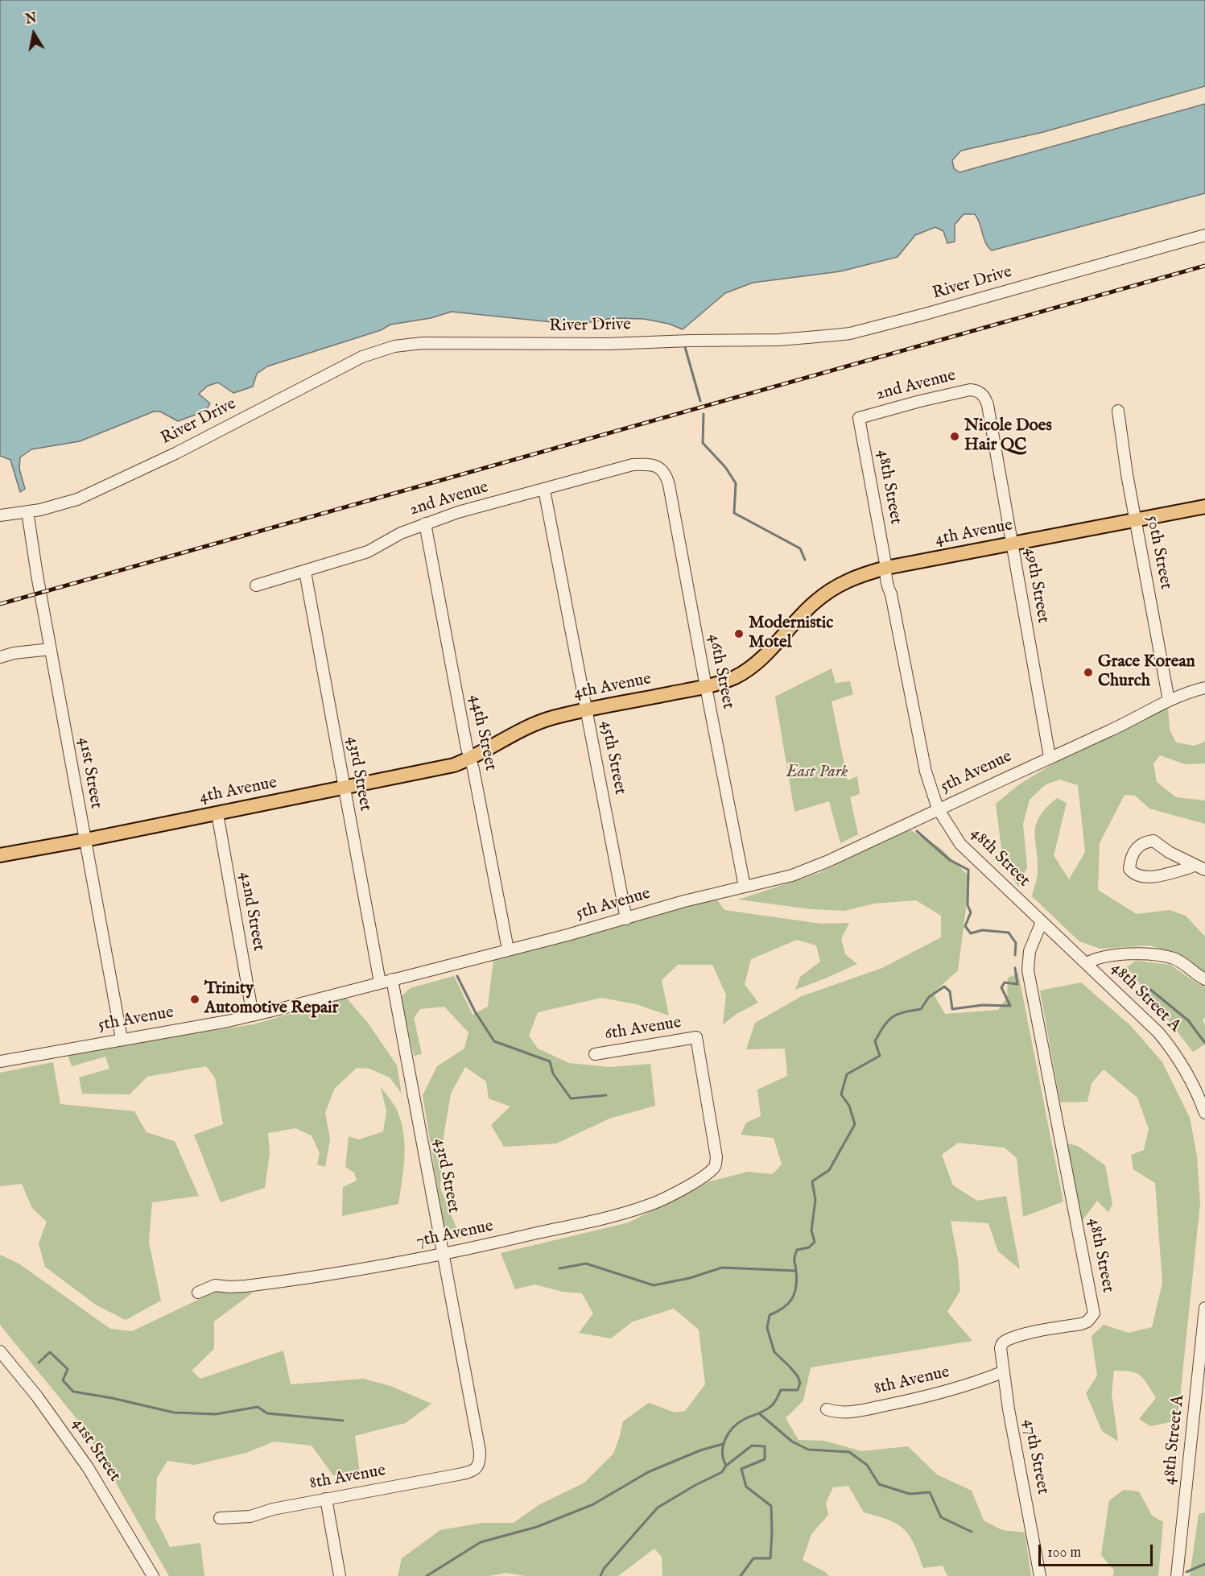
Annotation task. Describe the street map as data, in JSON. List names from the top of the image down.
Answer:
{
  "streets": {
    "main road": ["4th Avenue"],
    "street": [
      "River Drive",
      "2nd Avenue",
      "48th Street",
      "50th Street",
      "49th Street",
      "46th Street",
      "44th Street",
      "45th Street",
      "5th Avenue",
      "41st Street",
      "43rd Street",
      "42nd Street",
      "48th Street A",
      "6th Avenue",
      "7th Avenue",
      "8th Avenue",
      "47th Street"
    ]
  },
  "crossings": [
    ["River Drive", "41st Street"],
    ["2nd Avenue", "48th Street"],
    ["2nd Avenue", "49th Street"],
    ["2nd Avenue", "46th Street"],
    ["2nd Avenue", "44th Street"],
    ["2nd Avenue", "45th Street"],
    ["2nd Avenue", "43rd Street"],
    ["48th Street", "4th Avenue"],
    ["48th Street", "5th Avenue"],
    ["48th Street", "48th Street A"],
    ["48th Street", "47th Street"],
    ["4th Avenue", "50th Street"],
    ["4th Avenue", "49th Street"],
    ["4th Avenue", "46th Street"],
    ["4th Avenue", "44th Street"],
    ["4th Avenue", "45th Street"],
    ["4th Avenue", "41st Street"],
    ["4th Avenue", "43rd Street"],
    ["4th Avenue", "42nd Street"],
    ["50th Street", "5th Avenue"],
    ["49th Street", "5th Avenue"],
    ["46th Street", "5th Avenue"],
    ["44th Street", "5th Avenue"],
    ["45th Street", "5th Avenue"],
    ["5th Avenue", "41st Street"],
    ["5th Avenue", "43rd Street"],
    ["5th Avenue", "42nd Street"],
    ["43rd Street", "7th Avenue"],
    ["43rd Street", "8th Avenue"],
    ["6th Avenue", "7th Avenue"],
    ["8th Avenue", "47th Street"]
  ],
  "parks": ["East Park"],
  "places": [
    "Nicole Does Hair QC",
    "Modernistic Motel",
    "Grace Korean Church",
    "Trinity Automotive Repair"
  ],
  "scale_bar": "100 m",
  "north": "top"
}
